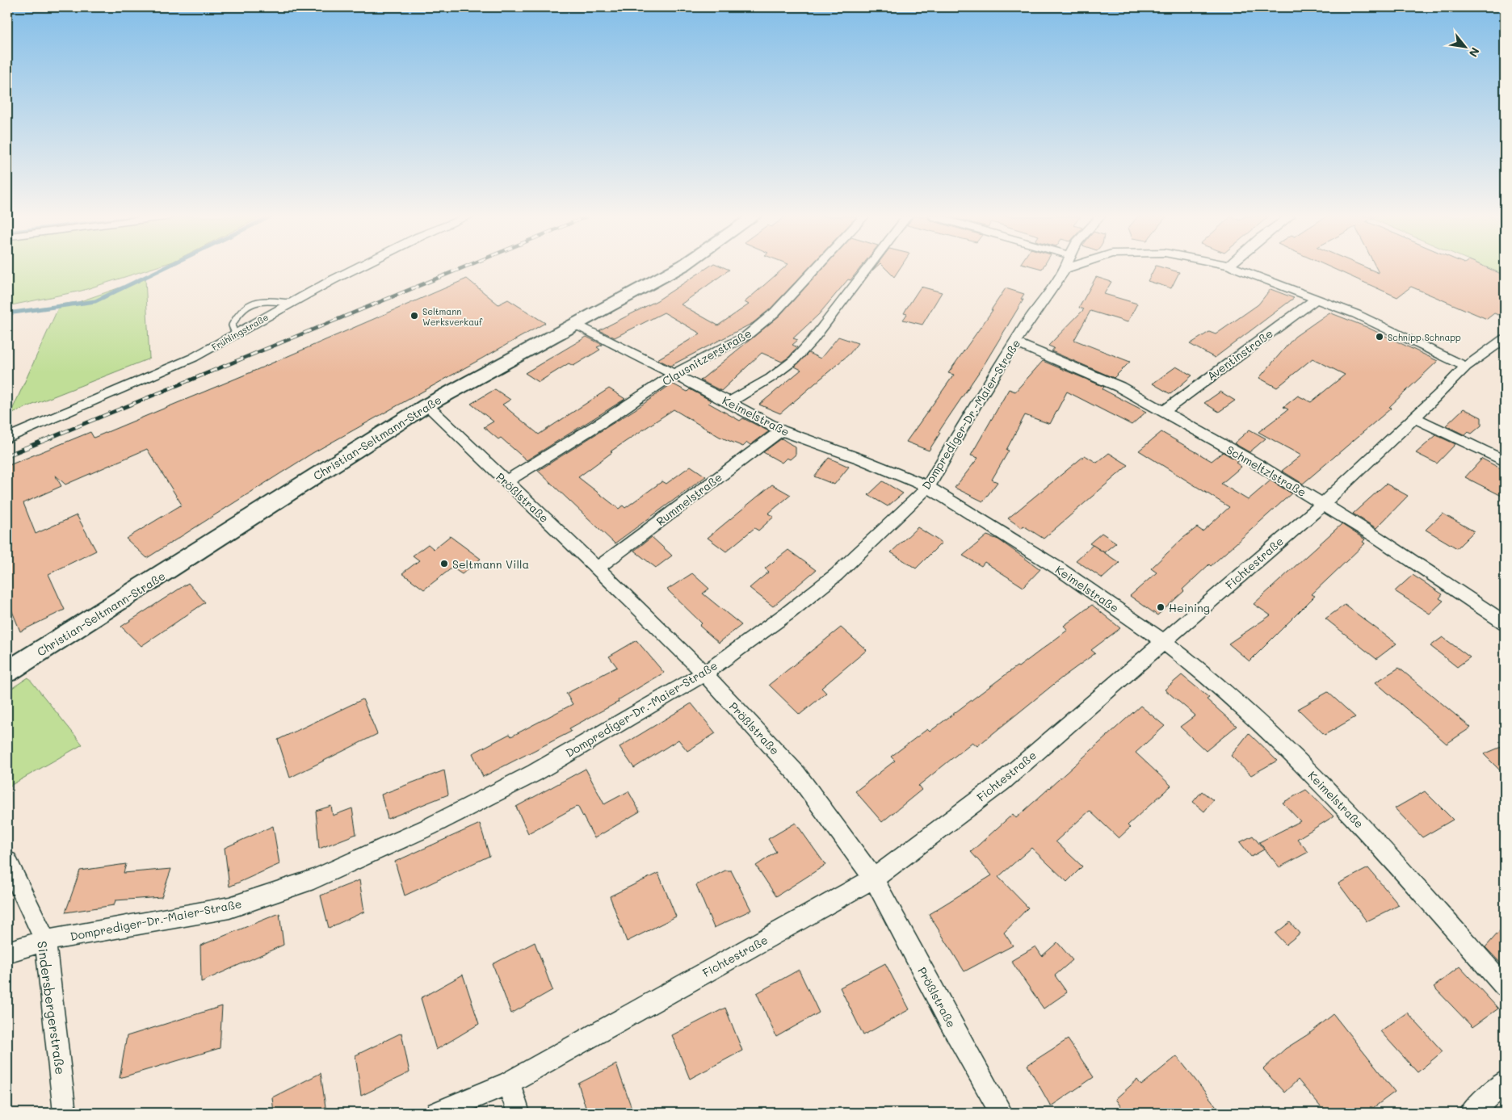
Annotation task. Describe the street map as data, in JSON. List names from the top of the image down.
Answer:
{
  "streets": {
    "main road": ["Christian-Seltmann-Straße"],
    "street": [
      "Frühlingstraße",
      "Aventinstraße",
      "Clausnitzerstraße",
      "Domprediger-Dr.-Maier-Straße",
      "Keimelstraße",
      "Schmeltzlstraße",
      "Prößlstraße",
      "Rummelstraße",
      "Fichtestraße",
      "Sindersbergerstraße"
    ]
  },
  "crossings": [
    ["Aventinstraße", "Schmeltzlstraße"],
    ["Clausnitzerstraße", "Keimelstraße"],
    ["Clausnitzerstraße", "Prößlstraße"],
    ["Domprediger-Dr.-Maier-Straße", "Keimelstraße"],
    ["Domprediger-Dr.-Maier-Straße", "Schmeltzlstraße"],
    ["Domprediger-Dr.-Maier-Straße", "Prößlstraße"],
    ["Domprediger-Dr.-Maier-Straße", "Sindersbergerstraße"],
    ["Keimelstraße", "Christian-Seltmann-Straße"],
    ["Keimelstraße", "Rummelstraße"],
    ["Keimelstraße", "Fichtestraße"],
    ["Christian-Seltmann-Straße", "Prößlstraße"],
    ["Schmeltzlstraße", "Fichtestraße"],
    ["Prößlstraße", "Rummelstraße"],
    ["Prößlstraße", "Fichtestraße"]
  ],
  "places": [
    "Seltmann Werksverkauf",
    "Schnipp Schnapp",
    "Seltmann Villa",
    "Heining"
  ],
  "north": "bottom right"
}
